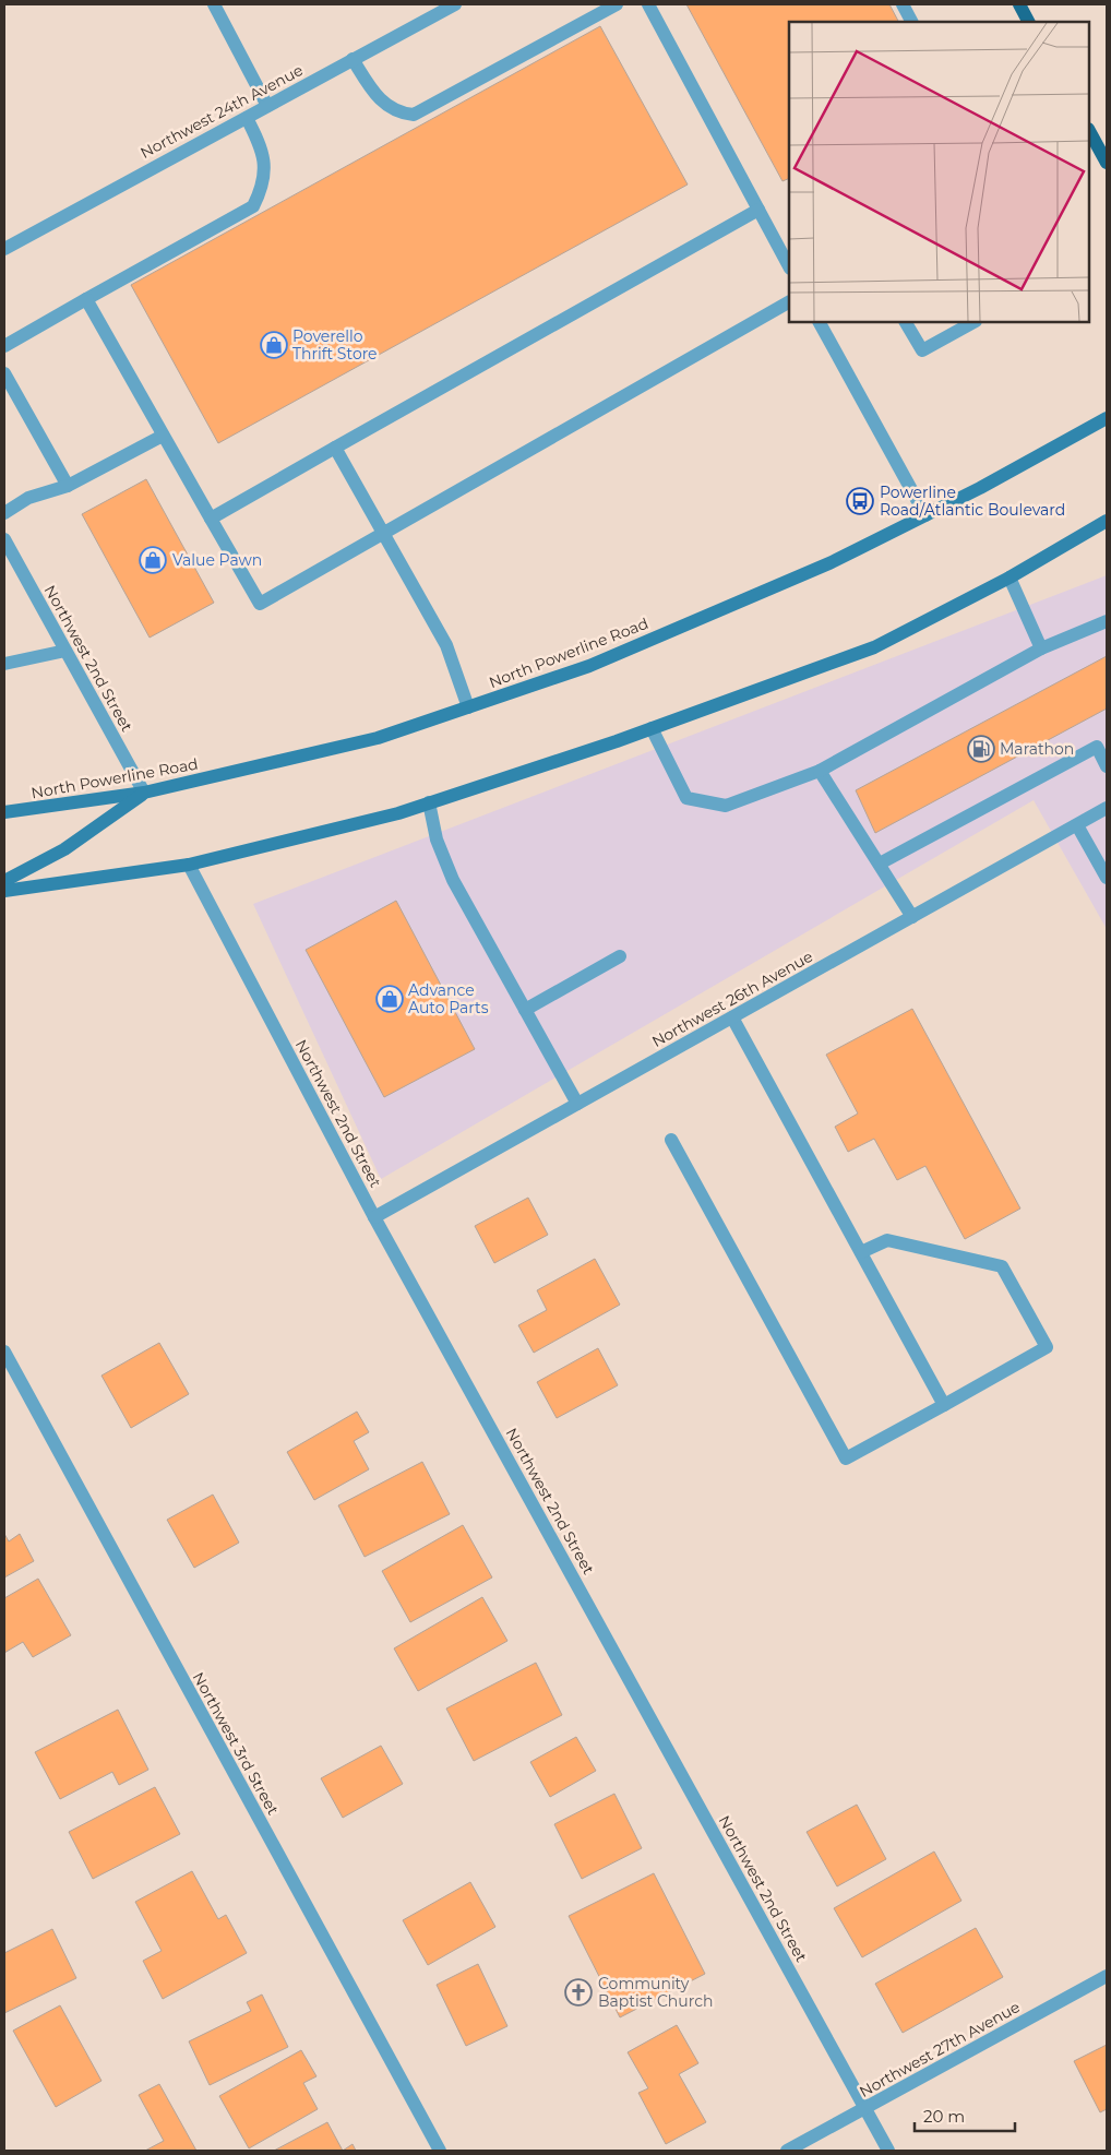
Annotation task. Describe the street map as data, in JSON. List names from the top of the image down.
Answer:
{
  "streets": {
    "main road": ["North Powerline Road"],
    "street": [
      "Northwest 24th Avenue",
      "Northwest 2nd Street",
      "Northwest 26th Avenue",
      "Northwest 3rd Street",
      "Northwest 27th Avenue"
    ]
  },
  "crossings": [
    ["North Powerline Road", "Northwest 2nd Street"],
    ["Northwest 2nd Street", "Northwest 26th Avenue"],
    ["Northwest 2nd Street", "Northwest 27th Avenue"]
  ],
  "places": {
    "shop": ["Poverello Thrift Store", "Value Pawn", "Advance Auto Parts"],
    "bus stop": ["Powerline Road/Atlantic Boulevard"],
    "fuel station": ["Marathon"],
    "church": ["Community Baptist Church"]
  },
  "scale_bar": "20 m"
}
